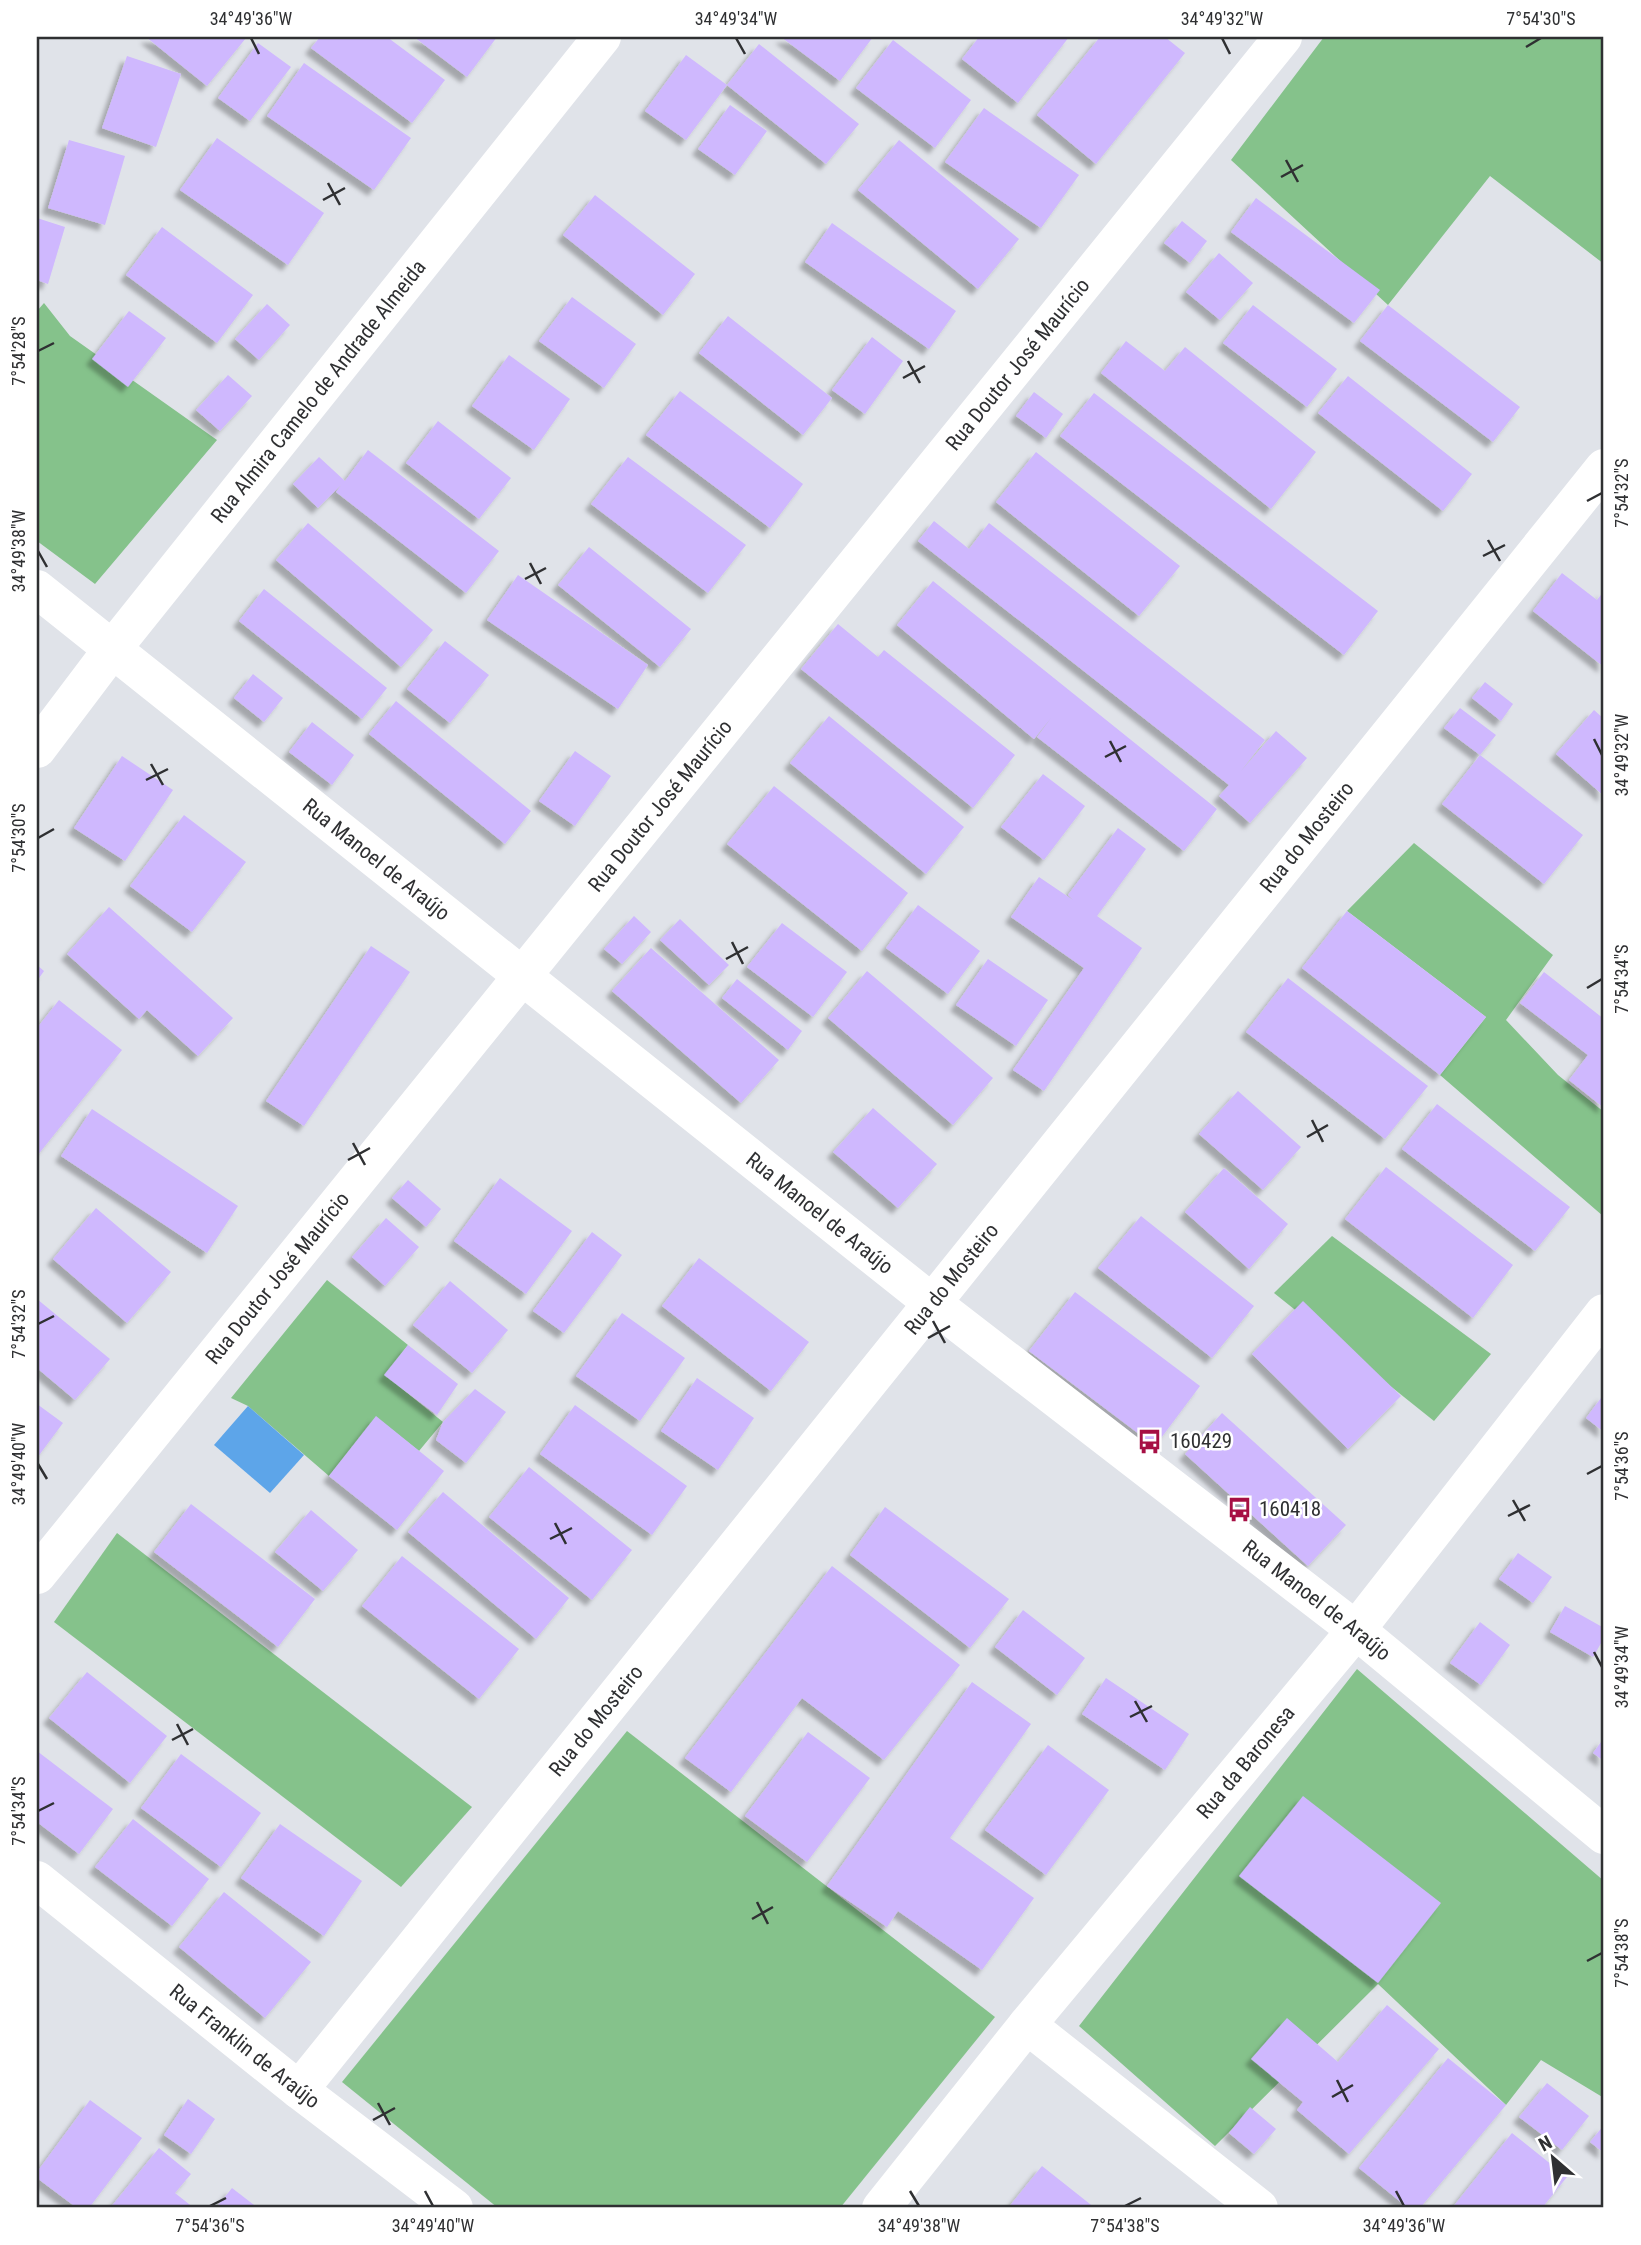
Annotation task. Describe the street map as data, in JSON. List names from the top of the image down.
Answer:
{
  "streets": {
    "street": [
      "Rua Doutor José Maurício",
      "Rua Almira Camelo de Andrade Almeida",
      "Rua do Mosteiro",
      "Rua Manoel de Araújo",
      "Rua da Baronesa",
      "Rua Franklin de Araújo"
    ]
  },
  "crossings": [
    ["Rua Doutor José Maurício", "Rua Manoel de Araújo"],
    ["Rua Almira Camelo de Andrade Almeida", "Rua Manoel de Araújo"],
    ["Rua do Mosteiro", "Rua Manoel de Araújo"],
    ["Rua do Mosteiro", "Rua Franklin de Araújo"],
    ["Rua Manoel de Araújo", "Rua da Baronesa"]
  ],
  "places": {
    "bus stop": ["160429", "160418"]
  },
  "north": "top left",
  "coordinates": [
    "34°49'36\"W",
    "34°49'34\"W",
    "34°49'32\"W",
    "7°54'30\"S",
    "7°54'28\"S",
    "7°54'32\"S",
    "34°49'38\"W",
    "7°54'34\"S",
    "34°49'40\"W",
    "7°54'36\"S",
    "7°54'38\"S"
  ]
}
